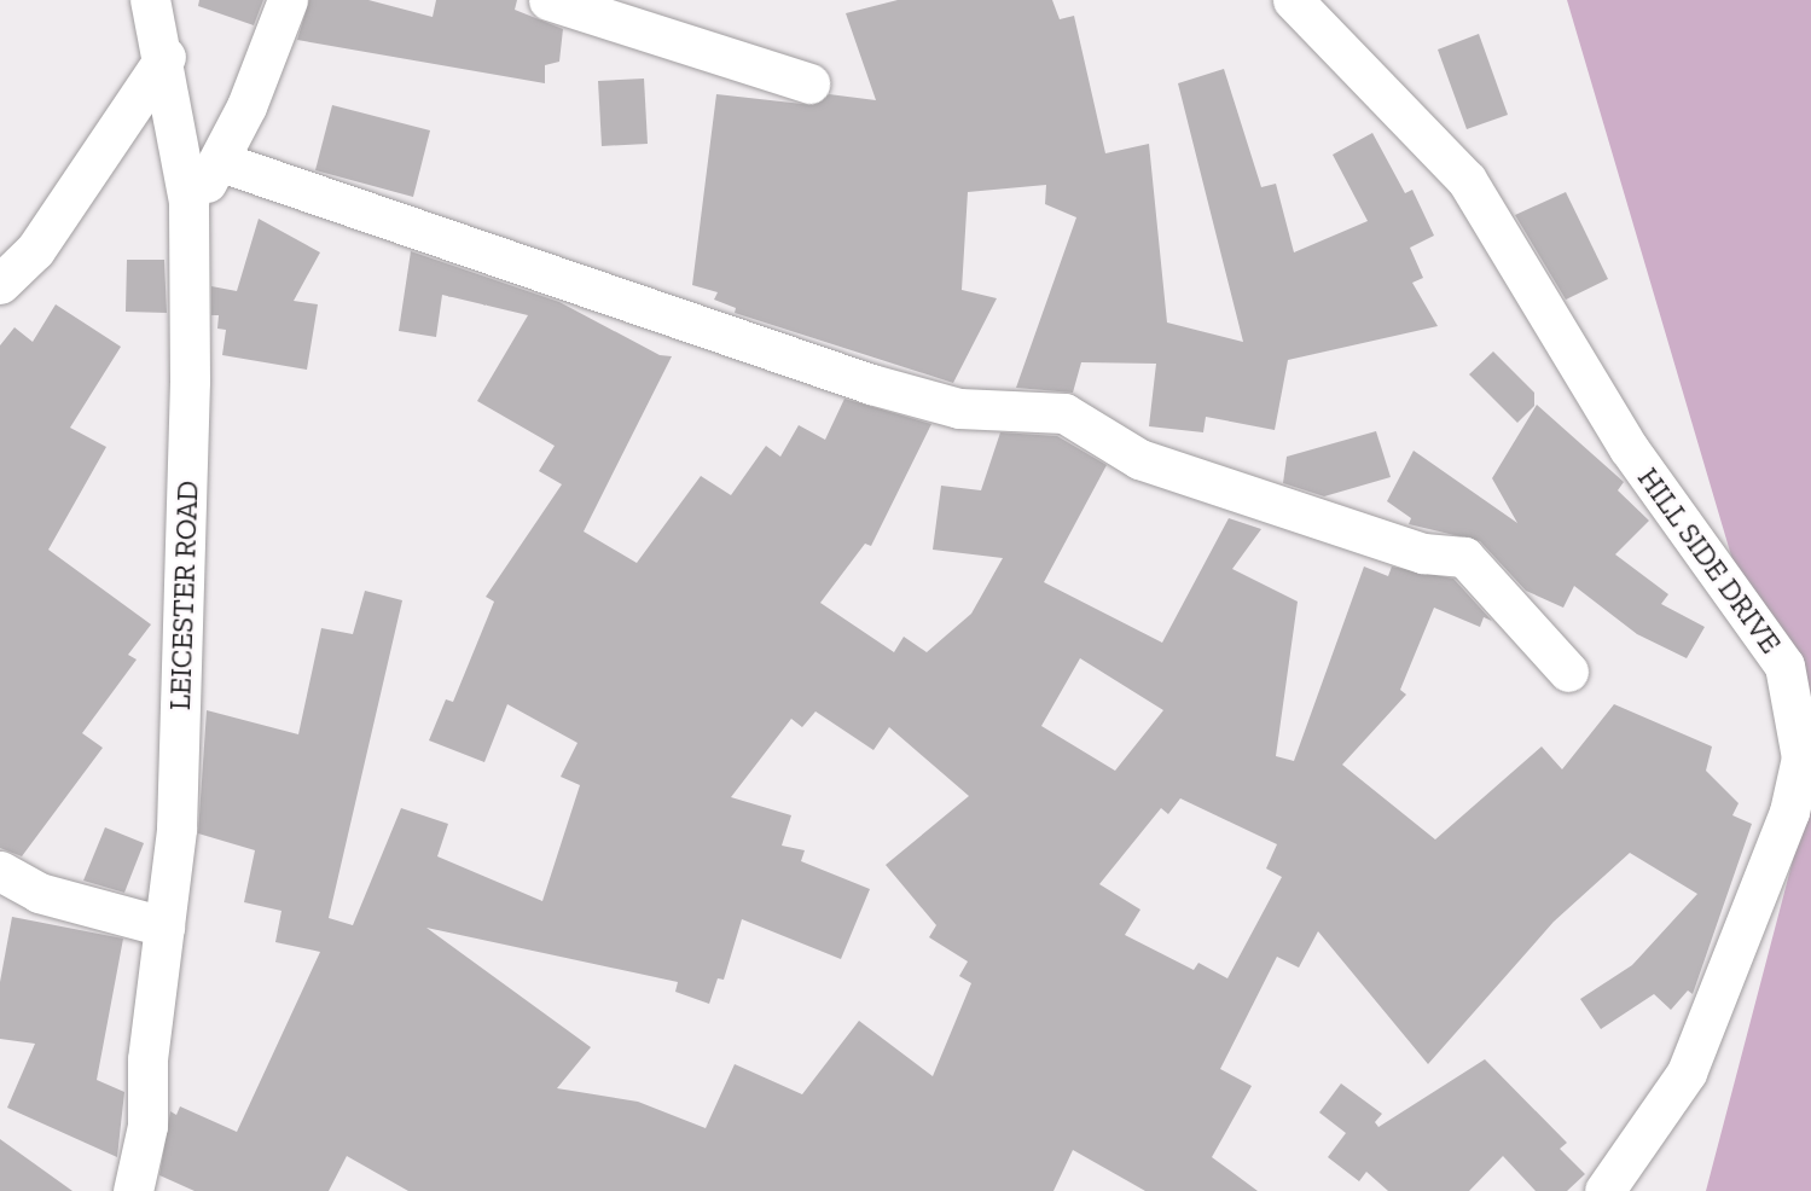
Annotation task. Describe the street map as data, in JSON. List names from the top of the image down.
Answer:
{
  "streets": {
    "street": ["HILL SIDE DRIVE", "LEICESTER ROAD"]
  }
}
